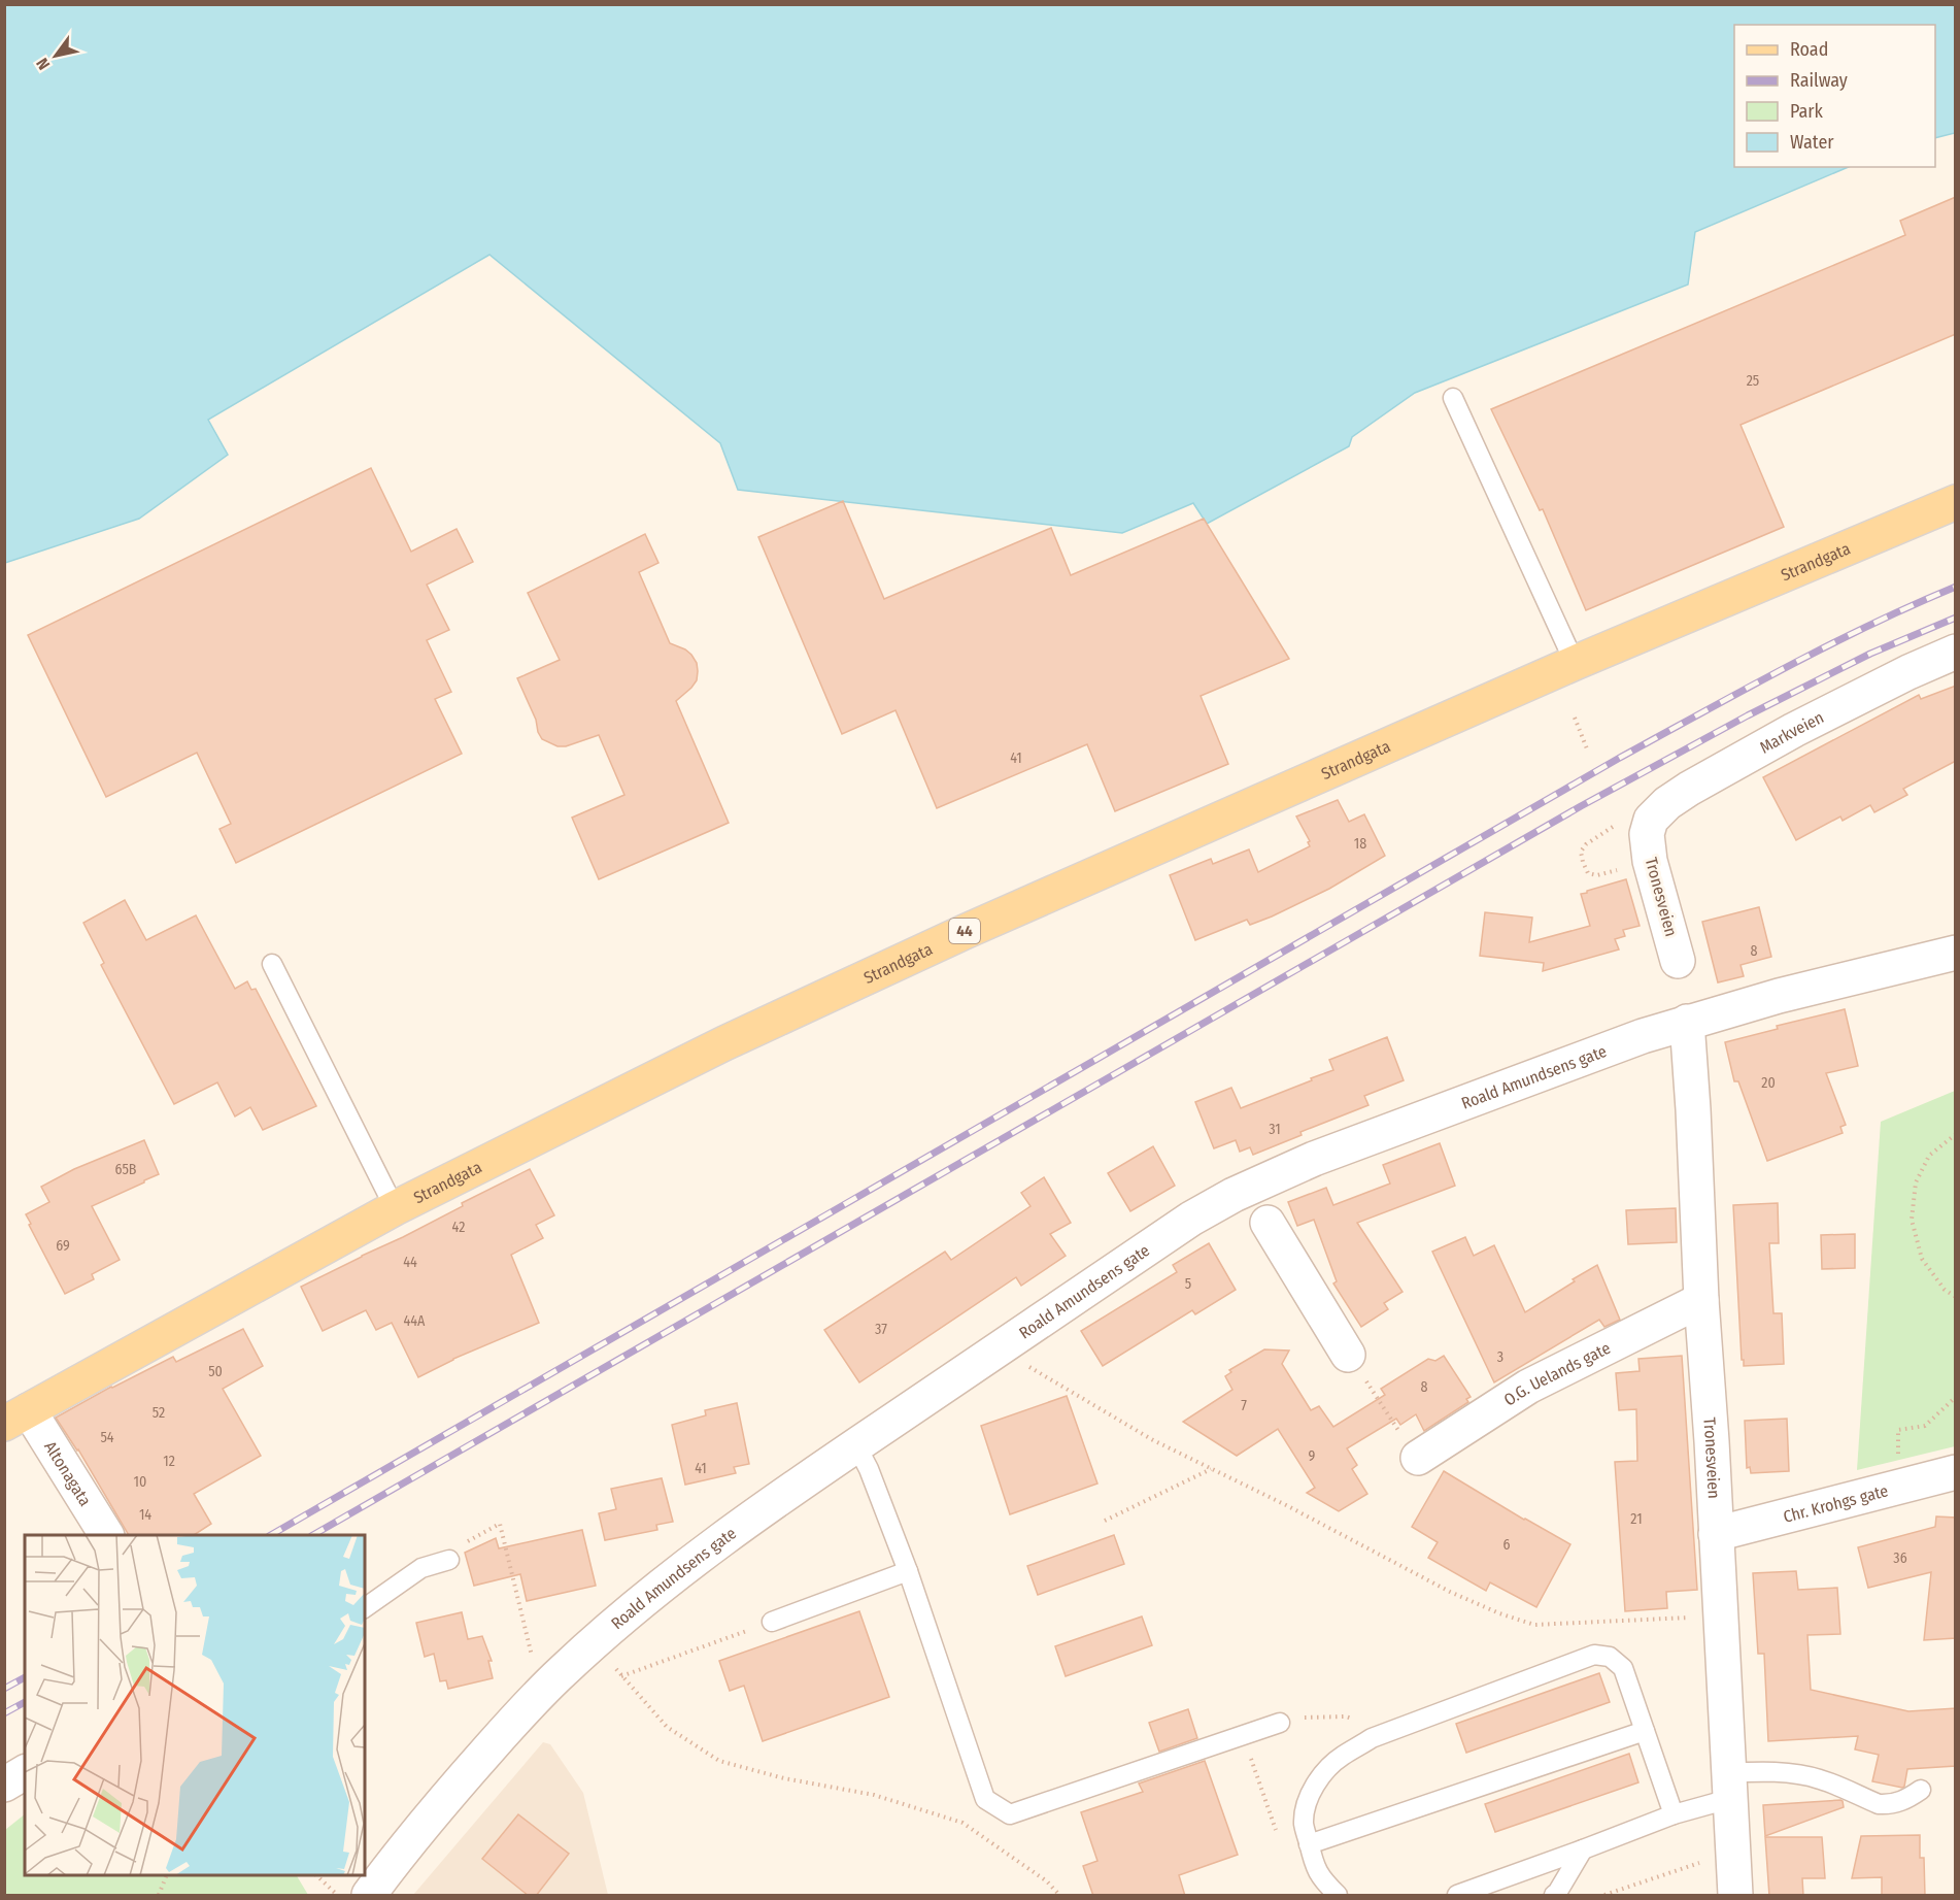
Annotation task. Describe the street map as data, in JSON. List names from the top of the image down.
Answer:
{
  "streets": {
    "main road": ["Strandgata", "44"],
    "street": [
      "Markveien",
      "Tronesveien",
      "Roald Amundsens gate",
      "O.G. Uelands gate",
      "Altonagata",
      "Chr. Krohgs gate"
    ]
  },
  "crossings": [
    ["Strandgata", "Altonagata"],
    ["Markveien", "Tronesveien"],
    ["Tronesveien", "Roald Amundsens gate"],
    ["Tronesveien", "O.G. Uelands gate"],
    ["Tronesveien", "Chr. Krohgs gate"]
  ],
  "house_numbers": [
    "25",
    "41",
    "18",
    "8",
    "20",
    "31",
    "65B",
    "42",
    "69",
    "44",
    "5",
    "44A",
    "37",
    "3",
    "50",
    "8",
    "7",
    "52",
    "54",
    "9",
    "12",
    "41",
    "10",
    "14",
    "21",
    "6",
    "36"
  ],
  "legend": [
    "Road",
    "Railway",
    "Park",
    "Water"
  ],
  "north": "bottom left"
}
